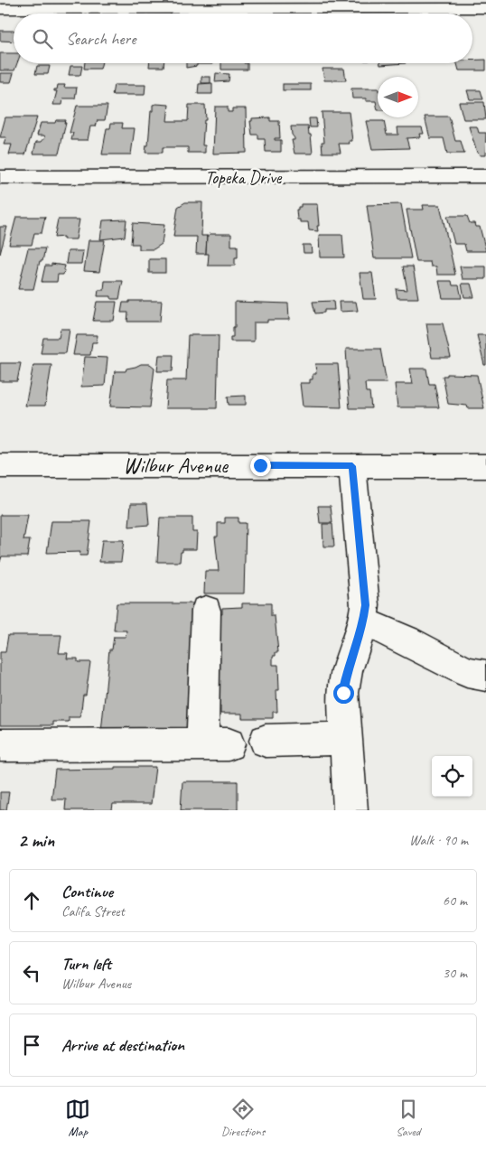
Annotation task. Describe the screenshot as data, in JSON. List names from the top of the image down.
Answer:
{
  "streets": {
    "street": ["Topeka Drive", "Wilbur Avenue"]
  },
  "north": "right",
  "page": {
    "search": "Search here",
    "heading": ["2 min", "Walk · 90 m"],
    "list": [
      ["Continue", "Califa Street", "60 m"],
      ["Turn left", "Wilbur Avenue", "30 m"],
      "Arrive at destination"
    ],
    "nav": ["Map", "Directions", "Saved"]
  }
}
